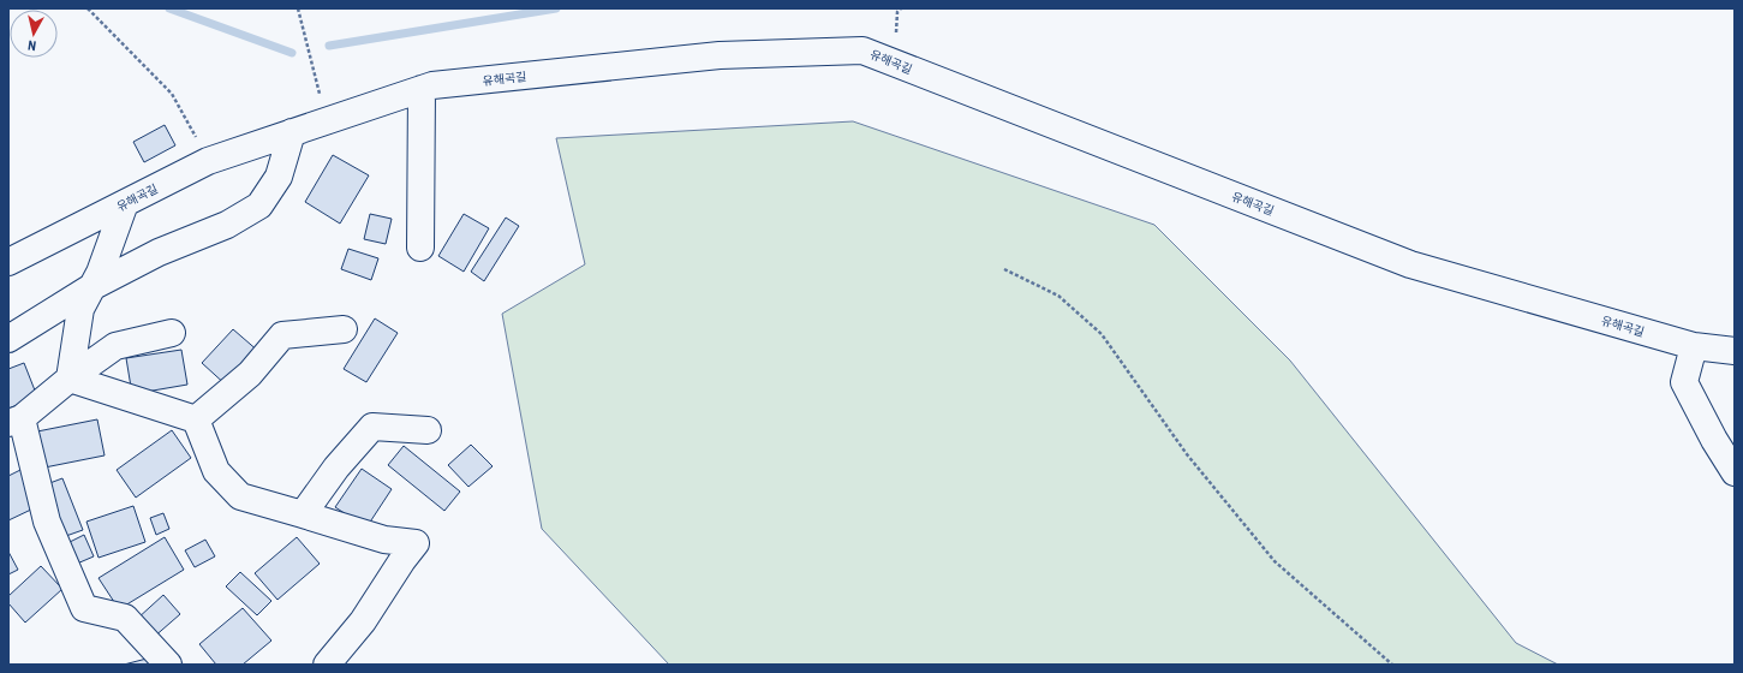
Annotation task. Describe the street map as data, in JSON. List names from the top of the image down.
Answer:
{
  "streets": {
    "street": ["유해곡길"]
  },
  "north": "bottom"
}
